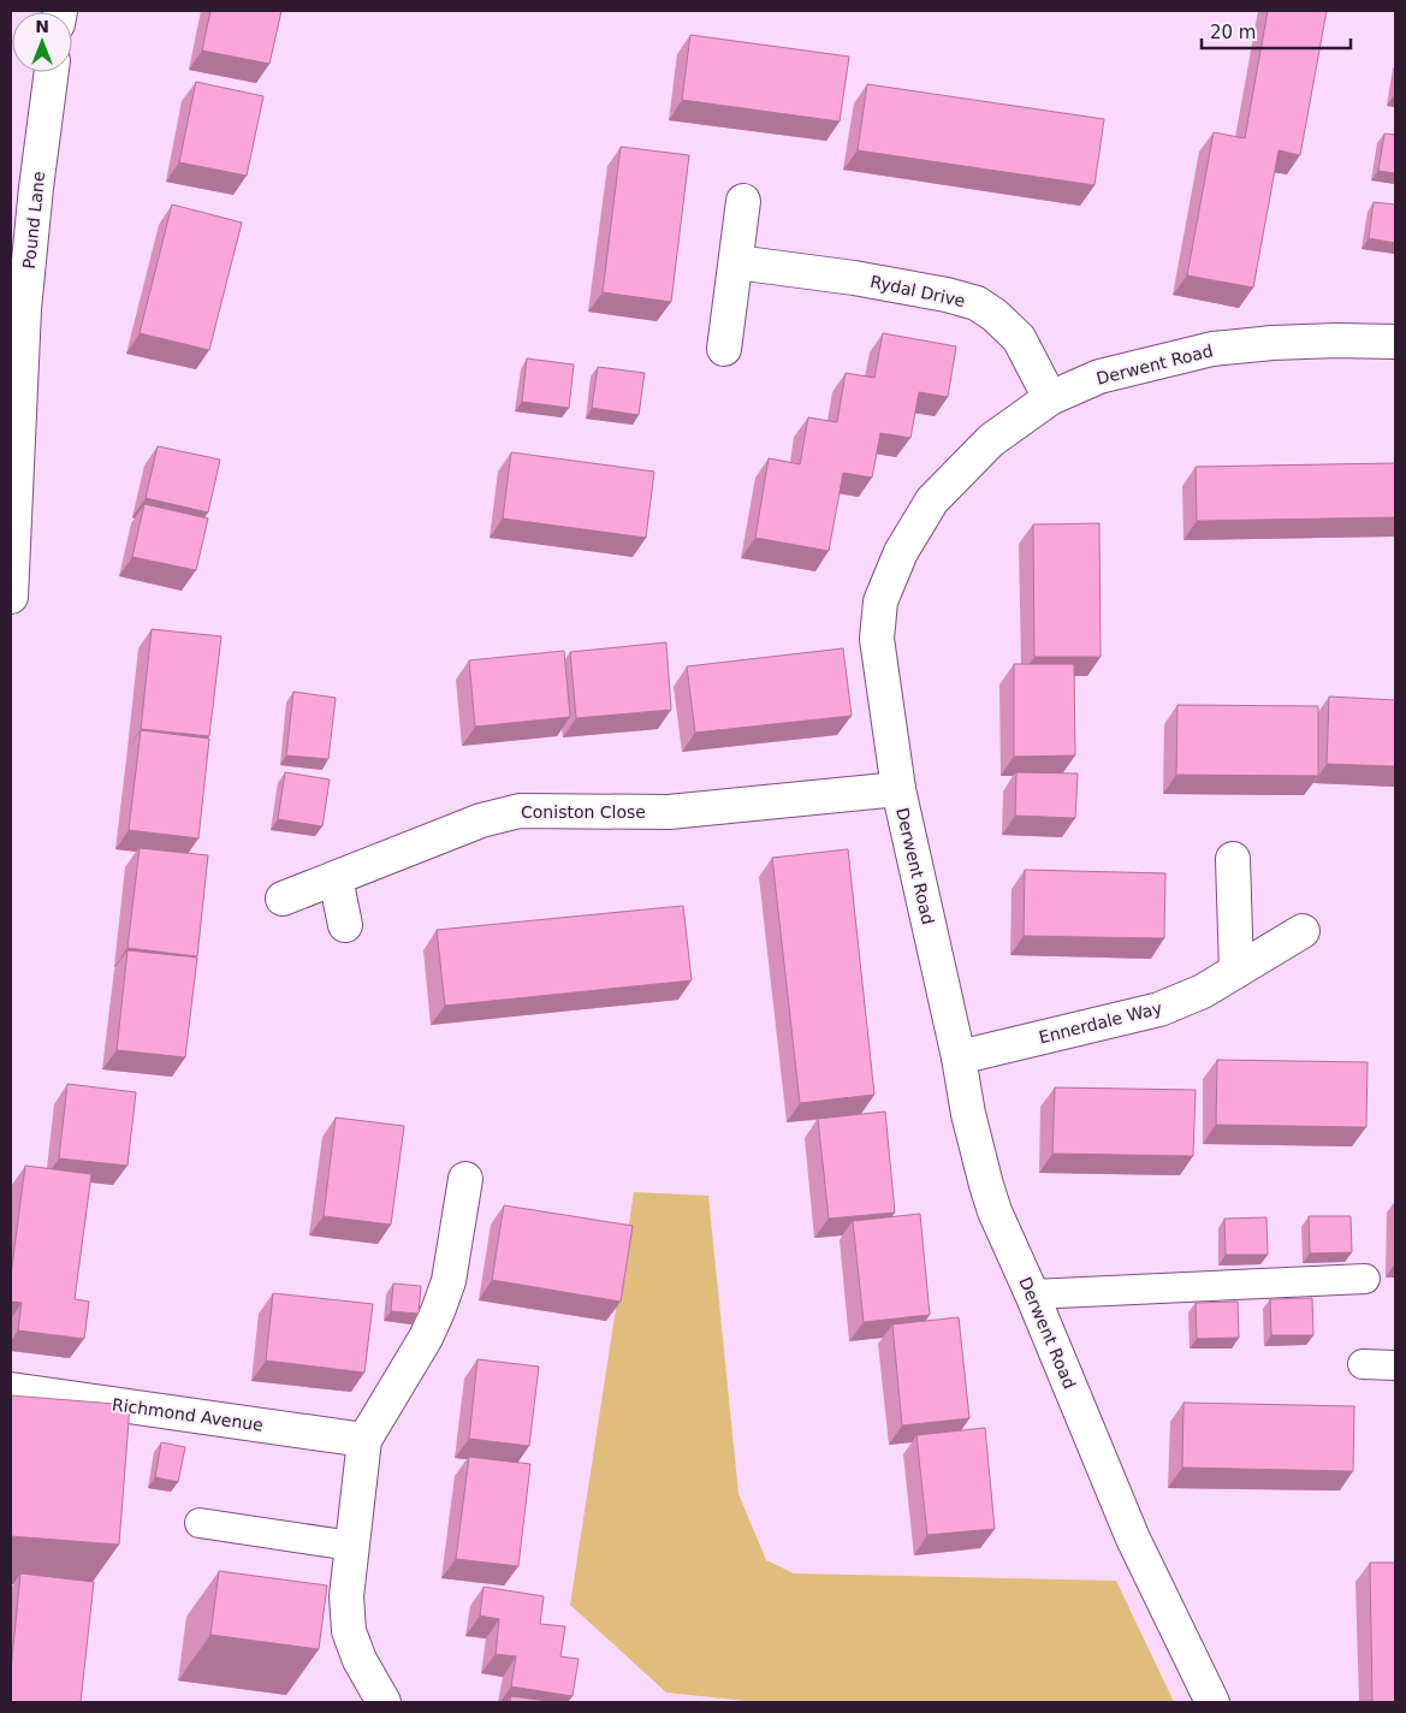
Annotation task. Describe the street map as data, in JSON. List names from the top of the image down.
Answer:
{
  "streets": {
    "street": [
      "Pound Lane",
      "Rydal Drive",
      "Derwent Road",
      "Coniston Close",
      "Ennerdale Way",
      "Richmond Avenue"
    ]
  },
  "crossings": [
    ["Rydal Drive", "Derwent Road"],
    ["Derwent Road", "Coniston Close"],
    ["Derwent Road", "Ennerdale Way"]
  ],
  "scale_bar": "20 m",
  "north": "top"
}
